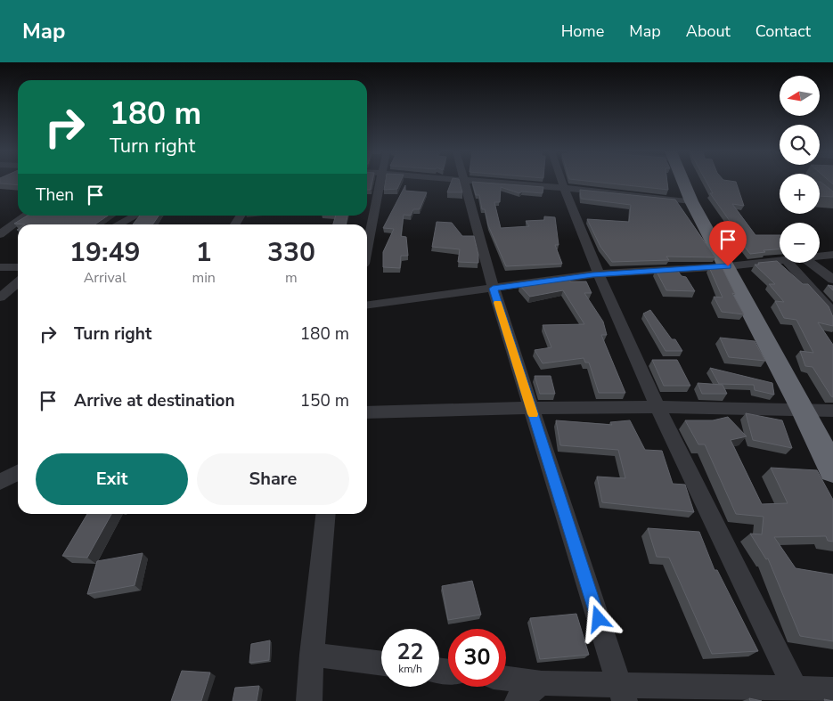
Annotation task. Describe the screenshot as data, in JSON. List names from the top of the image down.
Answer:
{
  "north": "left",
  "page": {
    "header": "Map",
    "nav": [
      "Home",
      "Map",
      "About",
      "Contact"
    ],
    "map_buttons": ["+", "−"],
    "turn": ["180 m", "Turn right"],
    "then": "Then",
    "eta": [
      "19:49",
      "Arrival",
      "1",
      "min",
      "330",
      "m"
    ],
    "list": [
      {
        "name": "Turn right",
        "value": "180 m"
      },
      {
        "name": "Arrive at destination",
        "value": "150 m"
      }
    ],
    "buttons": ["Exit", "Share"],
    "speed": "22 km/h",
    "limit": "30"
  }
}
